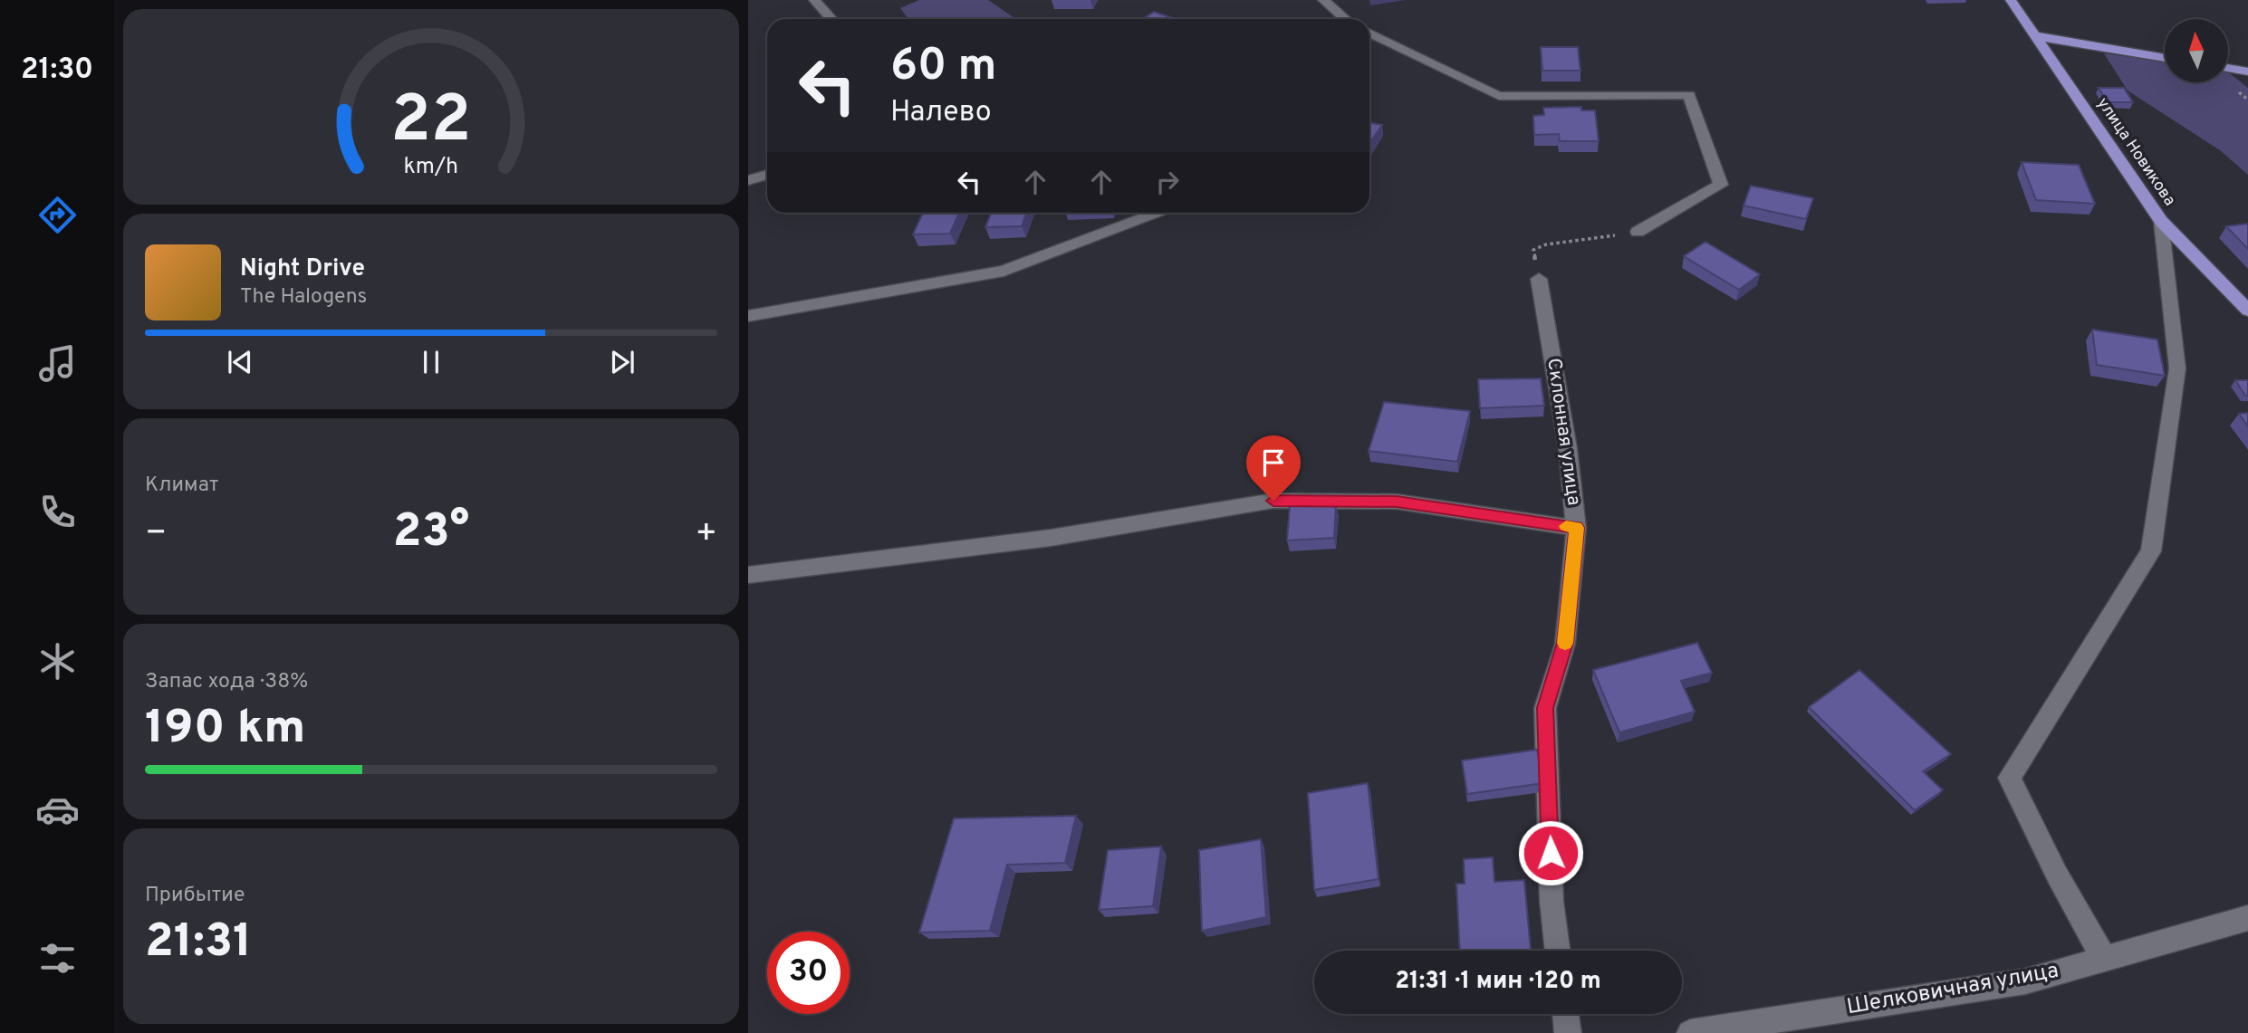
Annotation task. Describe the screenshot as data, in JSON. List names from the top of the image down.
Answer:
{
  "streets": {
    "main road": ["улица Новикова"],
    "street": ["Склонная улица", "Шелковичная улица"]
  },
  "north": "top",
  "page": {
    "tabs": "21:30",
    "turn": ["60 m", "Налево"],
    "song": ["Night Drive", "The Halogens"],
    "tile": [
      "Климат",
      ["Запас хода · 38%", "190 km"],
      ["Прибытие", "21:31"]
    ],
    "heat": ["−", "23°", "+"],
    "limit": "30",
    "trip": "21:31 · 1 мин · 120 m",
    "gauge": ["22", "km/h"]
  }
}
